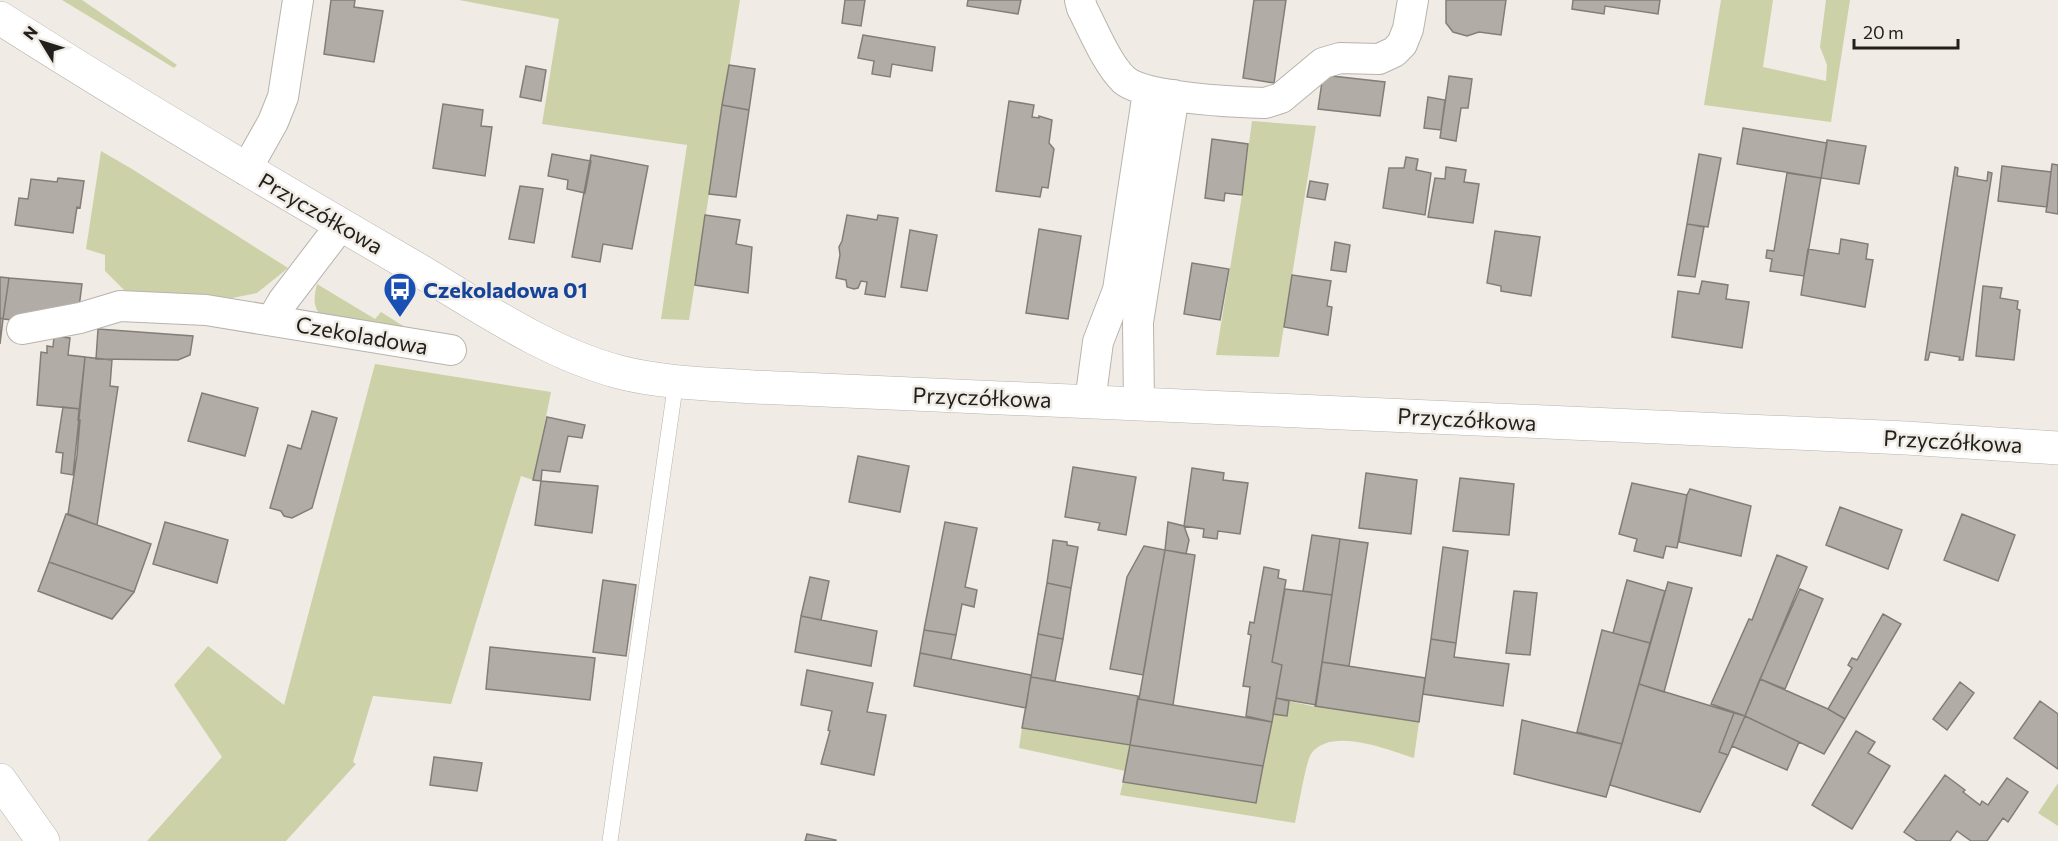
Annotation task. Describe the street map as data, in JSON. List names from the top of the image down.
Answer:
{
  "streets": {
    "street": ["Przyczółkowa", "Czekoladowa"]
  },
  "crossings": [
    ["Przyczółkowa", "Czekoladowa"]
  ],
  "places": {
    "bus stop": ["Czekoladowa 01"]
  },
  "scale_bar": "20 m",
  "north": "top left"
}
